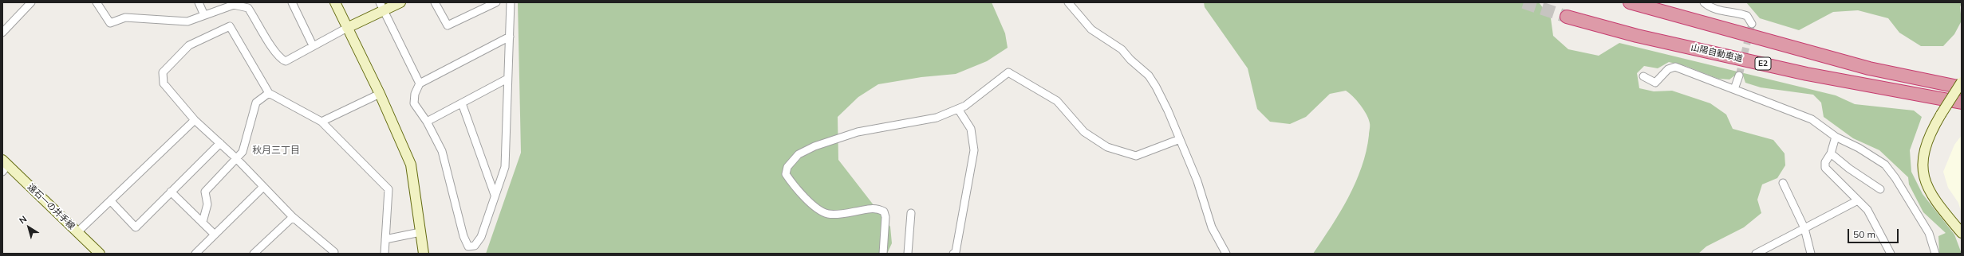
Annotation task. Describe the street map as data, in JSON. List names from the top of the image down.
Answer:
{
  "streets": {
    "highway": ["山陽自動車道", "E2"],
    "street": ["遠石一の井手線"]
  },
  "districts": ["秋月三丁目"],
  "scale_bar": "50 m",
  "north": "top left"
}
